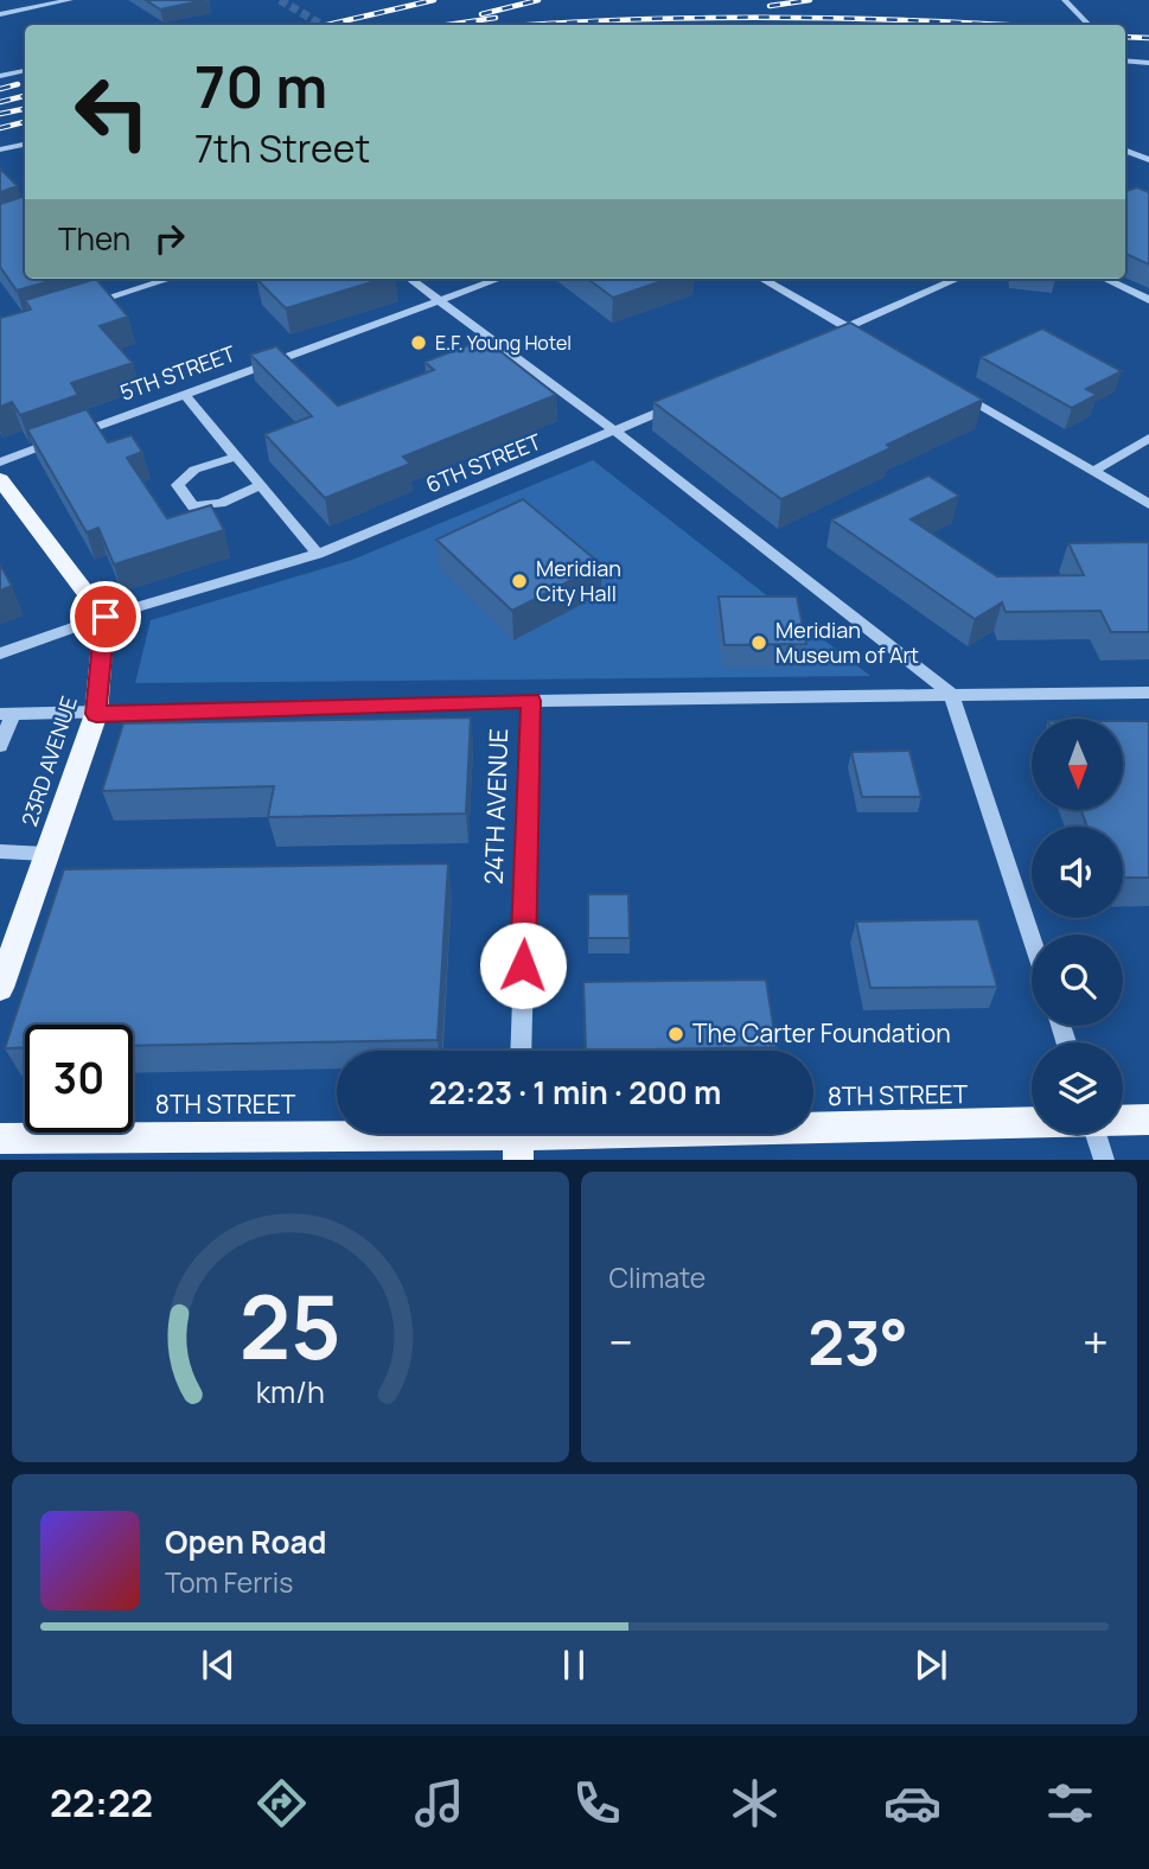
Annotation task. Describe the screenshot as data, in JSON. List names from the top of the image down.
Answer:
{
  "streets": {
    "main road": ["23RD AVENUE", "8TH STREET"],
    "street": ["5TH STREET", "6TH STREET", "24TH AVENUE"]
  },
  "crossings": [
    ["6TH STREET", "23RD AVENUE"]
  ],
  "places": [
    "E.F. Young Hotel",
    "Meridian City Hall",
    "Meridian Museum of Art",
    "The Carter Foundation"
  ],
  "north": "bottom",
  "page": {
    "turn": ["70 m", "7th Street"],
    "then": "Then",
    "limit": "30",
    "trip": "22:23 · 1 min · 200 m",
    "tile": "Climate",
    "heat": ["−", "23°", "+"],
    "song": ["Open Road", "Tom Ferris"],
    "tabs": "22:22",
    "gauge": ["25", "km/h"]
  }
}
